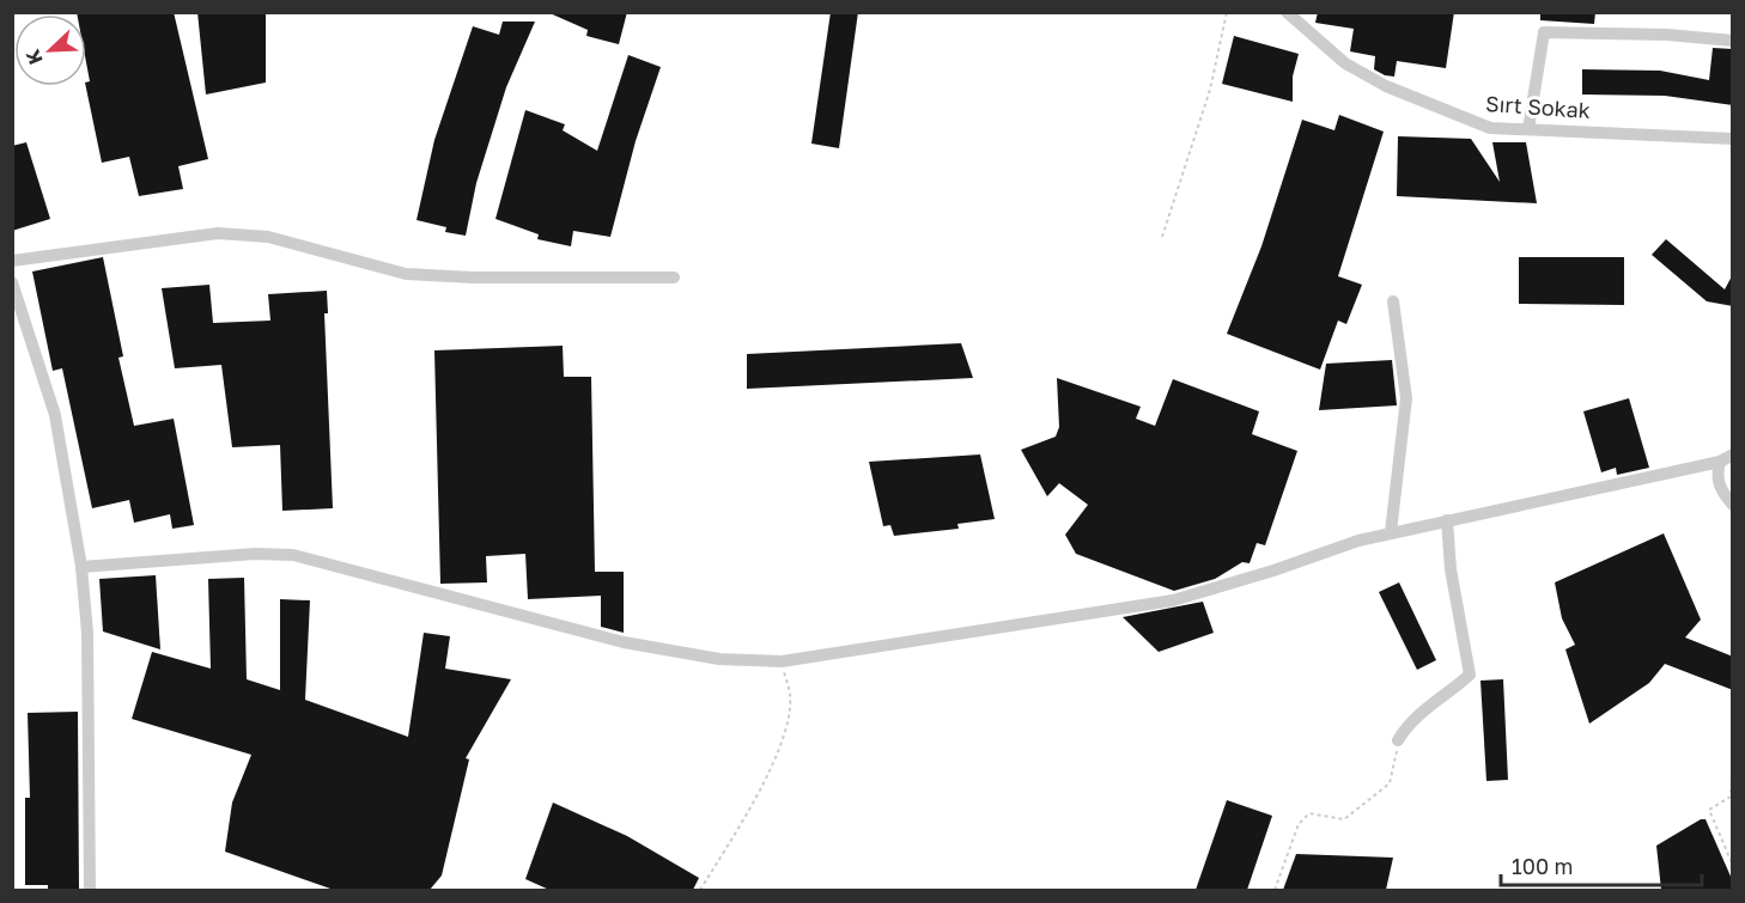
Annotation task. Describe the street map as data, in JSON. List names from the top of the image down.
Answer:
{
  "streets": {
    "street": ["Sırt Sokak"]
  },
  "scale_bar": "100 m",
  "north": "bottom left"
}
